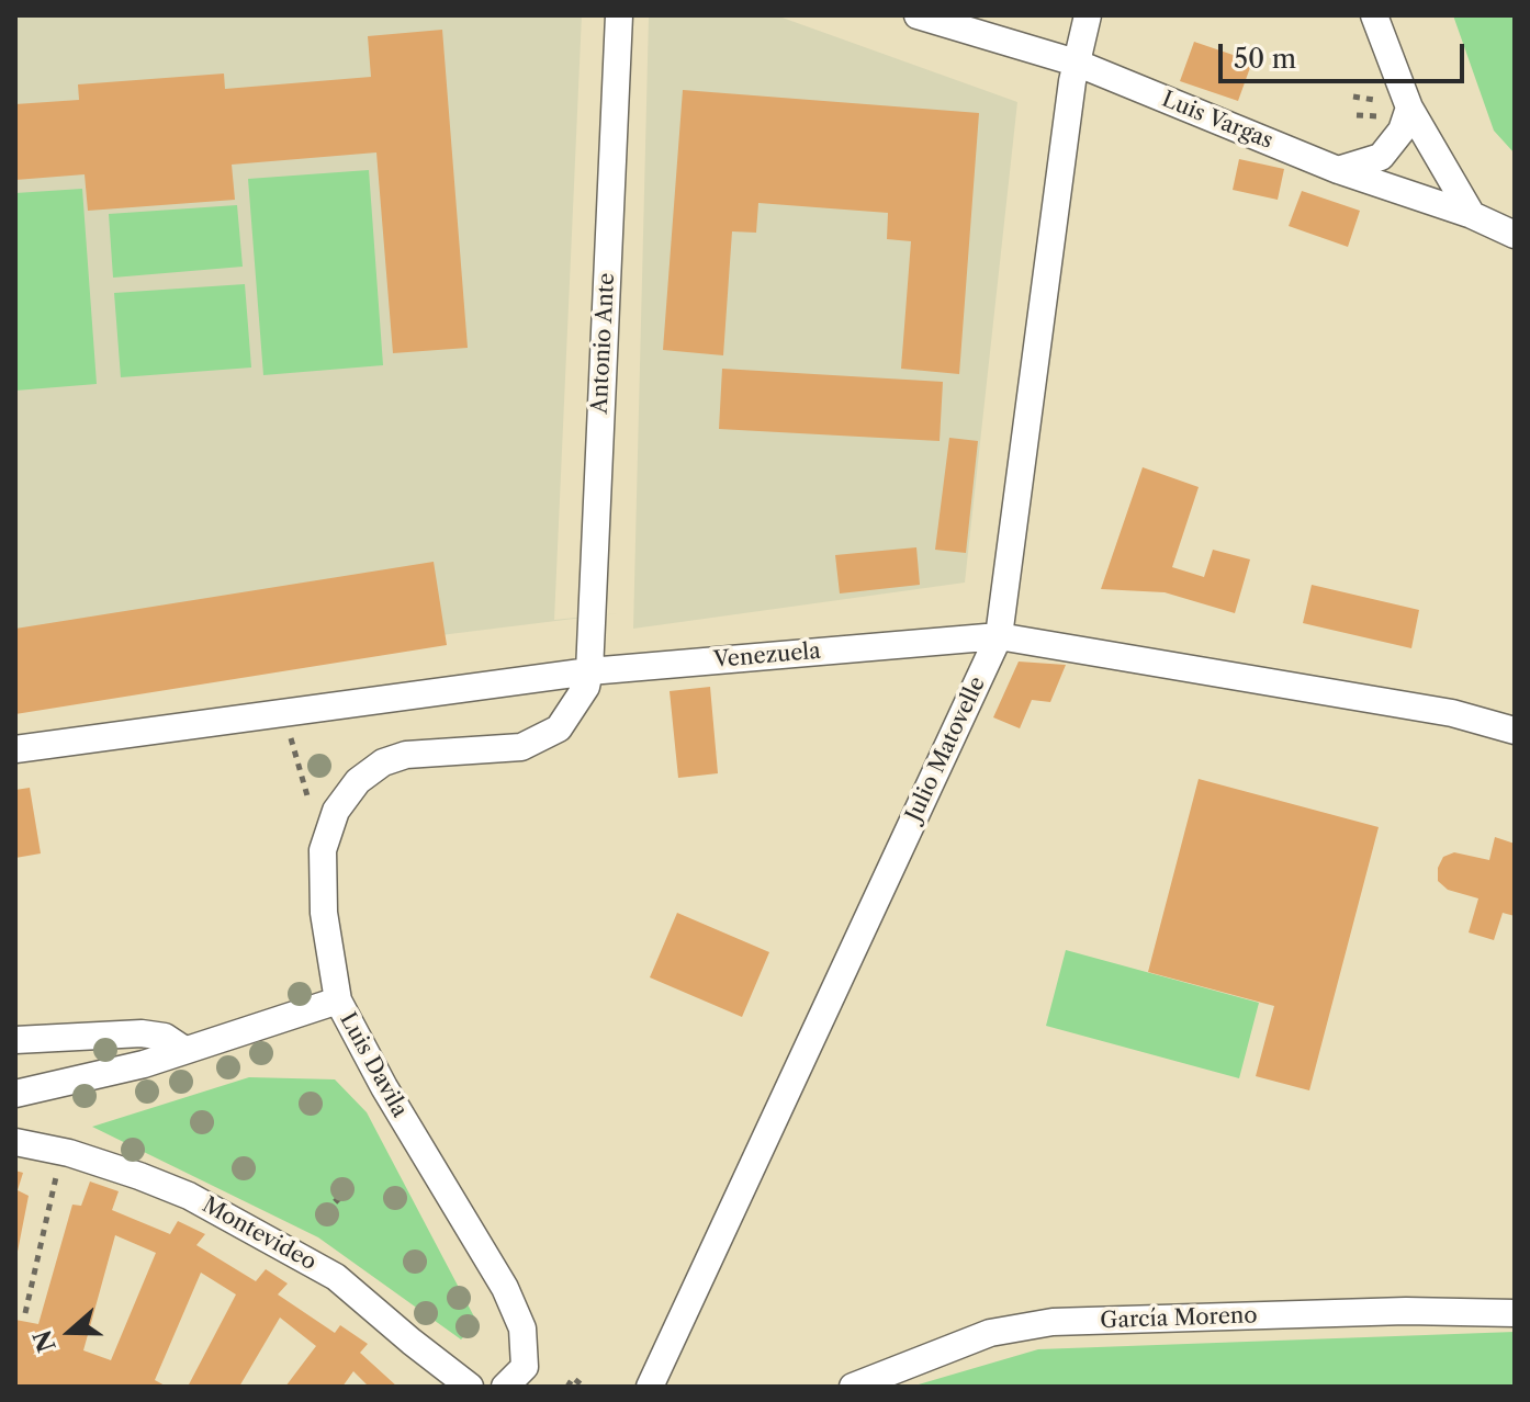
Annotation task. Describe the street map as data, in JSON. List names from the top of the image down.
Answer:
{
  "streets": {
    "street": [
      "Luis Vargas",
      "Antonio Ante",
      "Venezuela",
      "Julio Matovelle",
      "Luis Davila",
      "Montevideo",
      "García Moreno"
    ]
  },
  "crossings": [
    ["Luis Vargas", "Julio Matovelle"],
    ["Antonio Ante", "Venezuela"],
    ["Antonio Ante", "Luis Davila"],
    ["Venezuela", "Julio Matovelle"],
    ["Venezuela", "Luis Davila"]
  ],
  "scale_bar": "50 m",
  "north": "left"
}
